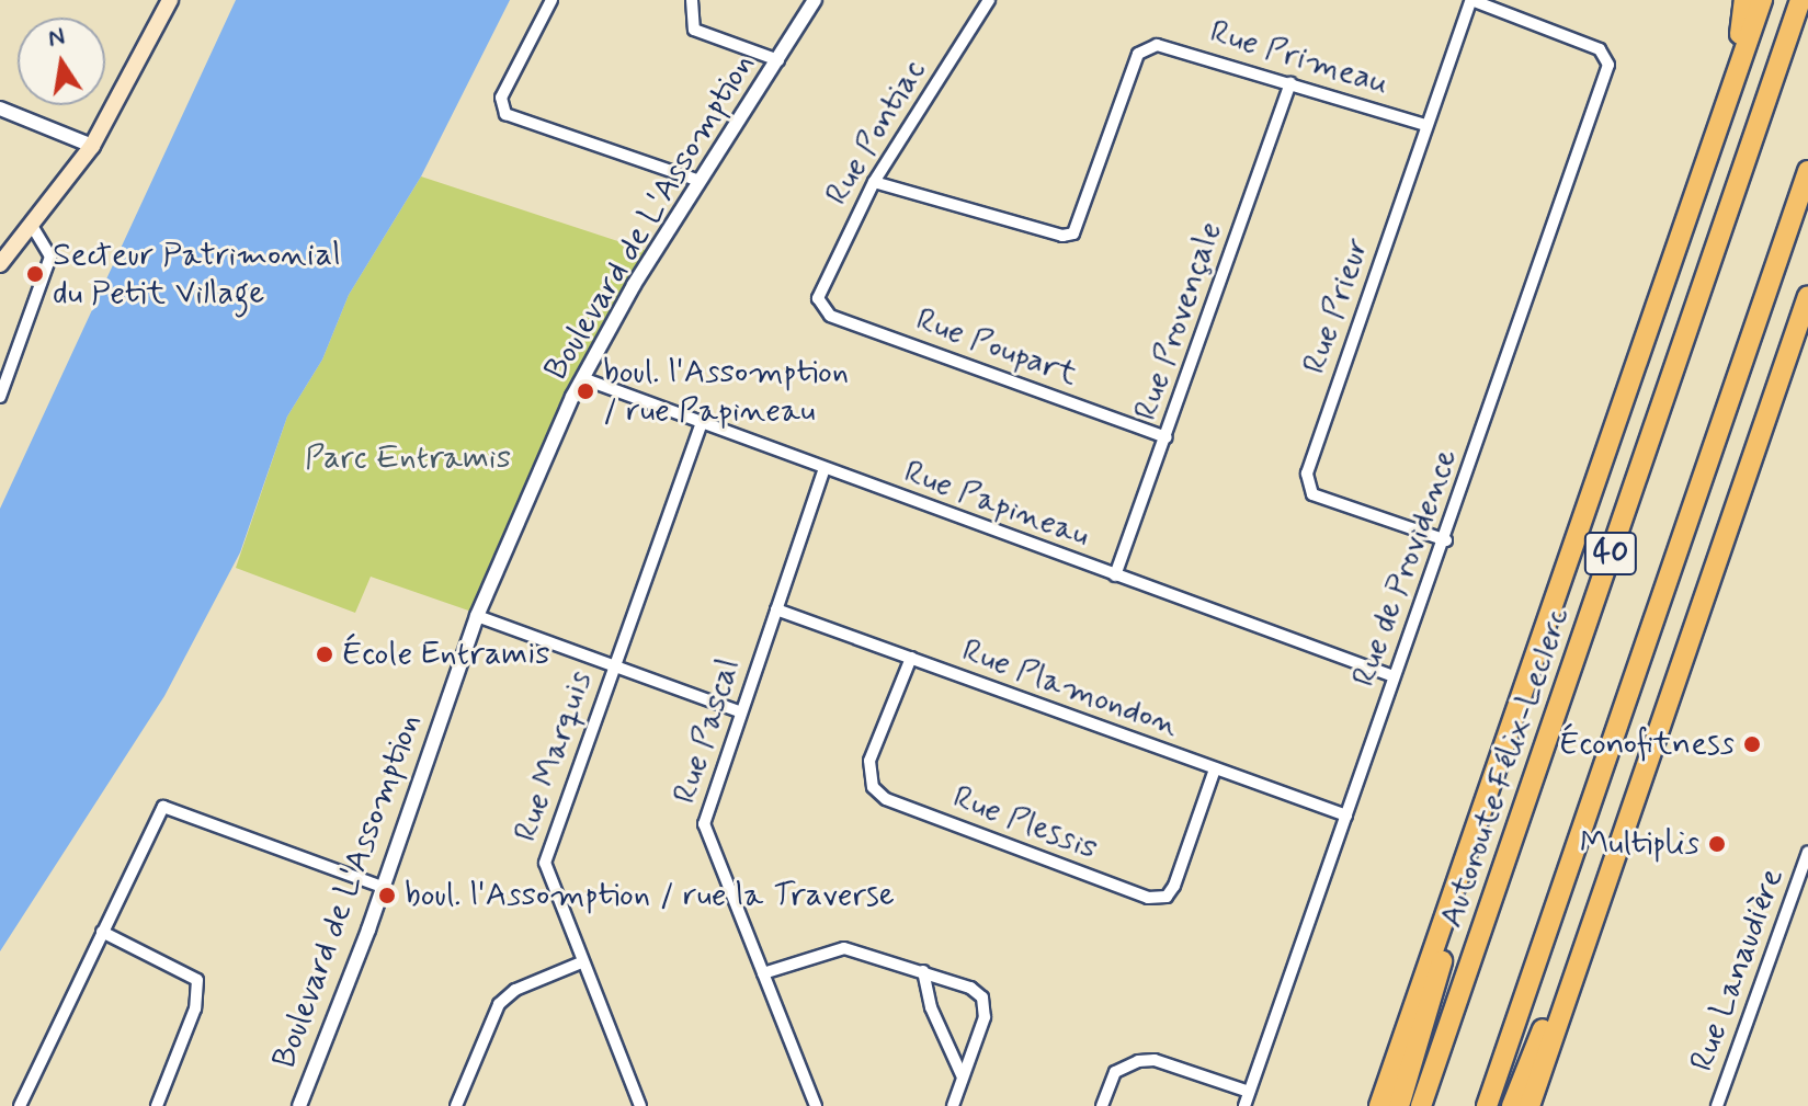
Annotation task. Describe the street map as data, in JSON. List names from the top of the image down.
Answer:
{
  "streets": {
    "highway": ["40", "Autoroute Félix-Leclerc"],
    "street": [
      "Rue Primeau",
      "Rue Pontiac",
      "Boulevard de L'Assomption",
      "Rue Prieur",
      "Rue Provençale",
      "Rue Poupart",
      "Rue Papineau",
      "Rue de Providence",
      "Rue Plamondon",
      "Rue Pascal",
      "Rue Marquis",
      "Rue Plessis",
      "Rue Lanaudière"
    ]
  },
  "crossings": [
    ["Rue Primeau", "Rue Pontiac"],
    ["Rue Primeau", "Rue Prieur"],
    ["Rue Primeau", "Rue Provençale"],
    ["Rue Pontiac", "Rue Poupart"],
    ["Boulevard de L'Assomption", "Rue Papineau"],
    ["Rue Prieur", "Rue de Providence"],
    ["Rue Provençale", "Rue Poupart"],
    ["Rue Provençale", "Rue Papineau"],
    ["Rue Papineau", "Rue de Providence"],
    ["Rue Papineau", "Rue Pascal"],
    ["Rue Papineau", "Rue Marquis"],
    ["Rue de Providence", "Rue Plamondon"],
    ["Rue Plamondon", "Rue Pascal"],
    ["Rue Plamondon", "Rue Plessis"]
  ],
  "parks": ["Parc Entramis"],
  "places": [
    "Secteur Patrimonial du Petit Village",
    "boul. l'Assomption / rue Papineau",
    "École Entramis",
    "Éconofitness",
    "Multiplis",
    "boul. l'Assomption / rue la Traverse"
  ],
  "north": "top"
}
